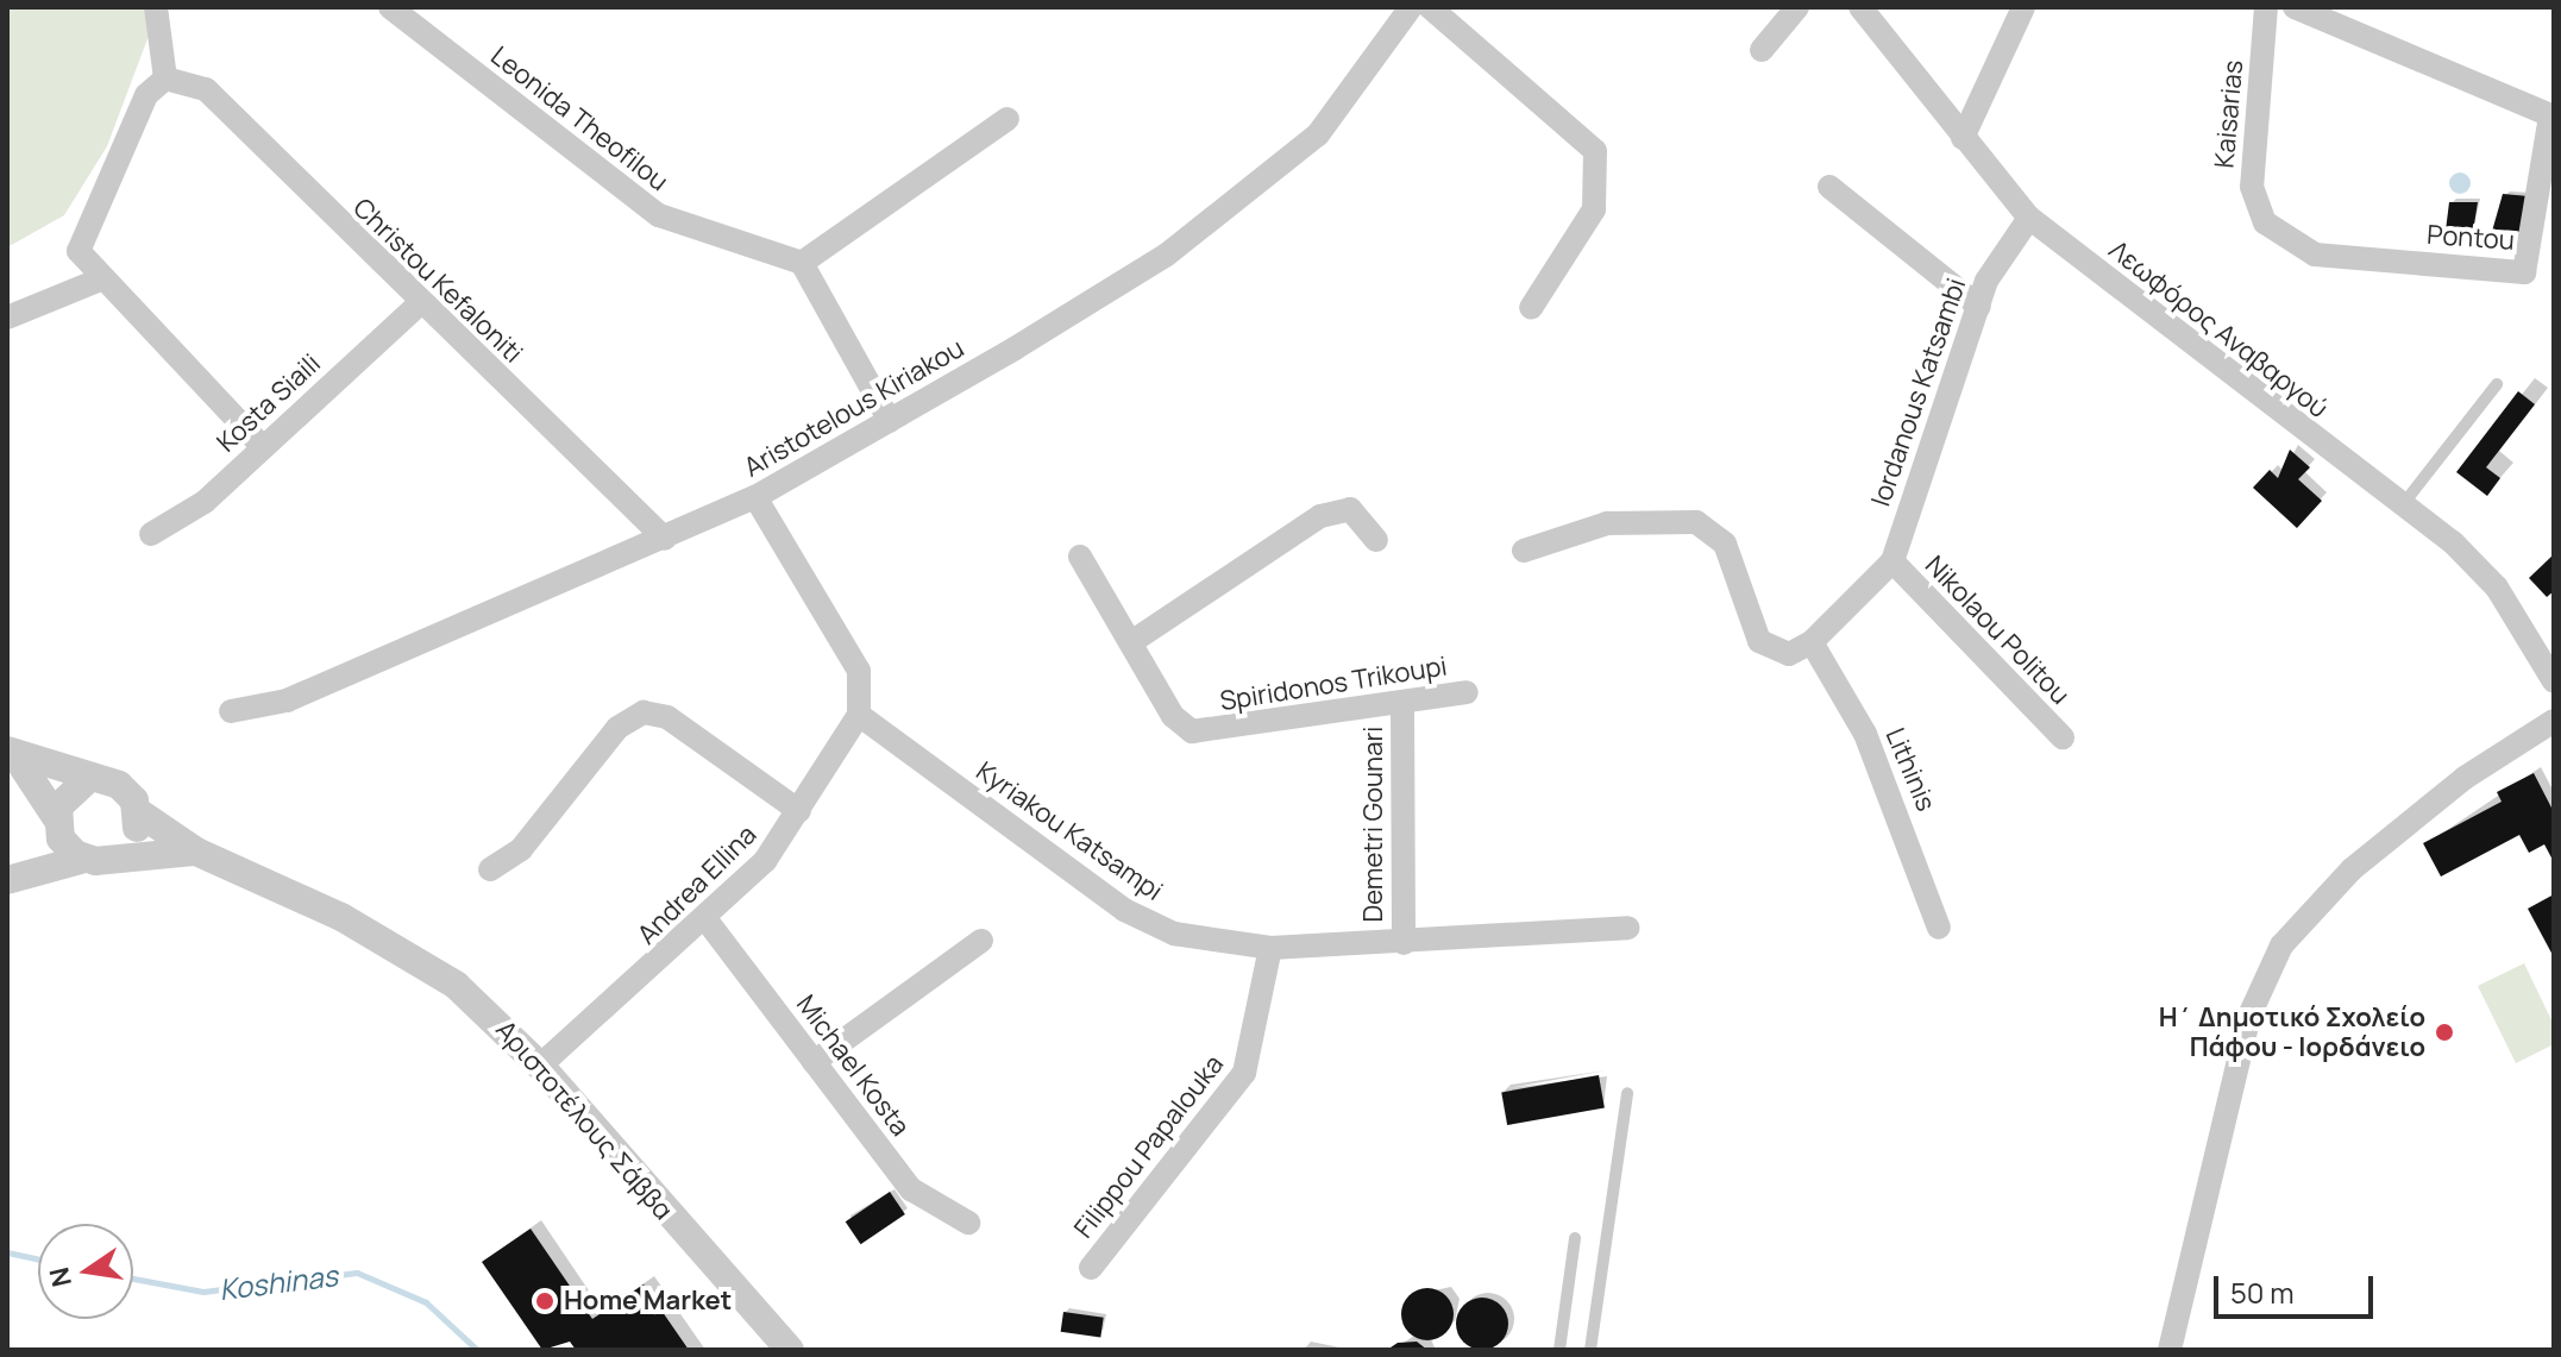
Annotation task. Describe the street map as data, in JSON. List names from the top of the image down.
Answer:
{
  "streets": {
    "street": [
      "Kaisarias",
      "Leonida Theofilou",
      "Pontou",
      "Christou Kefaloniti",
      "Λεωφόρος Αναβαργού",
      "Iordanous Katsambi",
      "Kosta Siaili",
      "Aristotelous Kiriakou",
      "Nikolaou Politou",
      "Spiridonos Trikoupi",
      "Lithinis",
      "Demetri Gounari",
      "Kyriakou Katsampi",
      "Andrea Ellina",
      "Michael Kosta",
      "Αριστοτέλους Σάββα",
      "Filippou Papalouka"
    ]
  },
  "crossings": [
    ["Kaisarias", "Pontou"],
    ["Christou Kefaloniti", "Kosta Siaili"],
    ["Christou Kefaloniti", "Aristotelous Kiriakou"],
    ["Λεωφόρος Αναβαργού", "Iordanous Katsambi"],
    ["Iordanous Katsambi", "Nikolaou Politou"],
    ["Iordanous Katsambi", "Lithinis"],
    ["Spiridonos Trikoupi", "Demetri Gounari"],
    ["Demetri Gounari", "Kyriakou Katsampi"],
    ["Kyriakou Katsampi", "Andrea Ellina"],
    ["Kyriakou Katsampi", "Filippou Papalouka"],
    ["Andrea Ellina", "Michael Kosta"],
    ["Andrea Ellina", "Αριστοτέλους Σάββα"]
  ],
  "water": ["Koshinas"],
  "places": ["Η΄ Δημοτικό Σχολείο Πάφου - Ιορδάνειο", "Home Market"],
  "scale_bar": "50 m",
  "north": "left"
}
